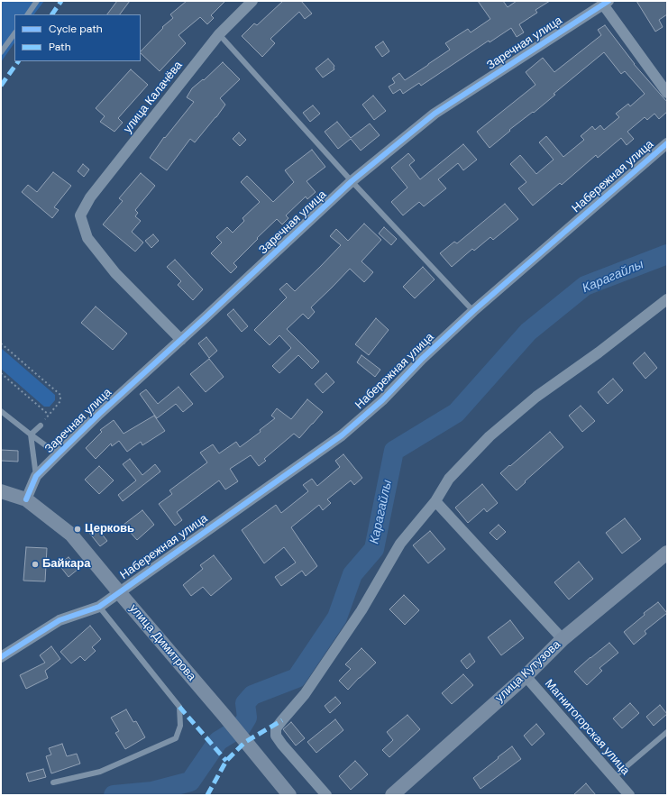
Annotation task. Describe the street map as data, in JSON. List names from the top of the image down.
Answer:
{
  "streets": {
    "main road": ["улица Димитрова", "улица Кутузова"],
    "street": [
      "Заречная улица",
      "улица Калачёва",
      "Набережная улица",
      "Магнитогорская улица"
    ]
  },
  "crossings": [
    ["Заречная улица", "улица Калачёва"],
    ["Заречная улица", "улица Димитрова"],
    ["Набережная улица", "улица Димитрова"],
    ["улица Кутузова", "Магнитогорская улица"]
  ],
  "water": ["Карагайлы"],
  "places": ["Церковь", "Байкара"],
  "legend": ["Cycle path", "Path"]
}
